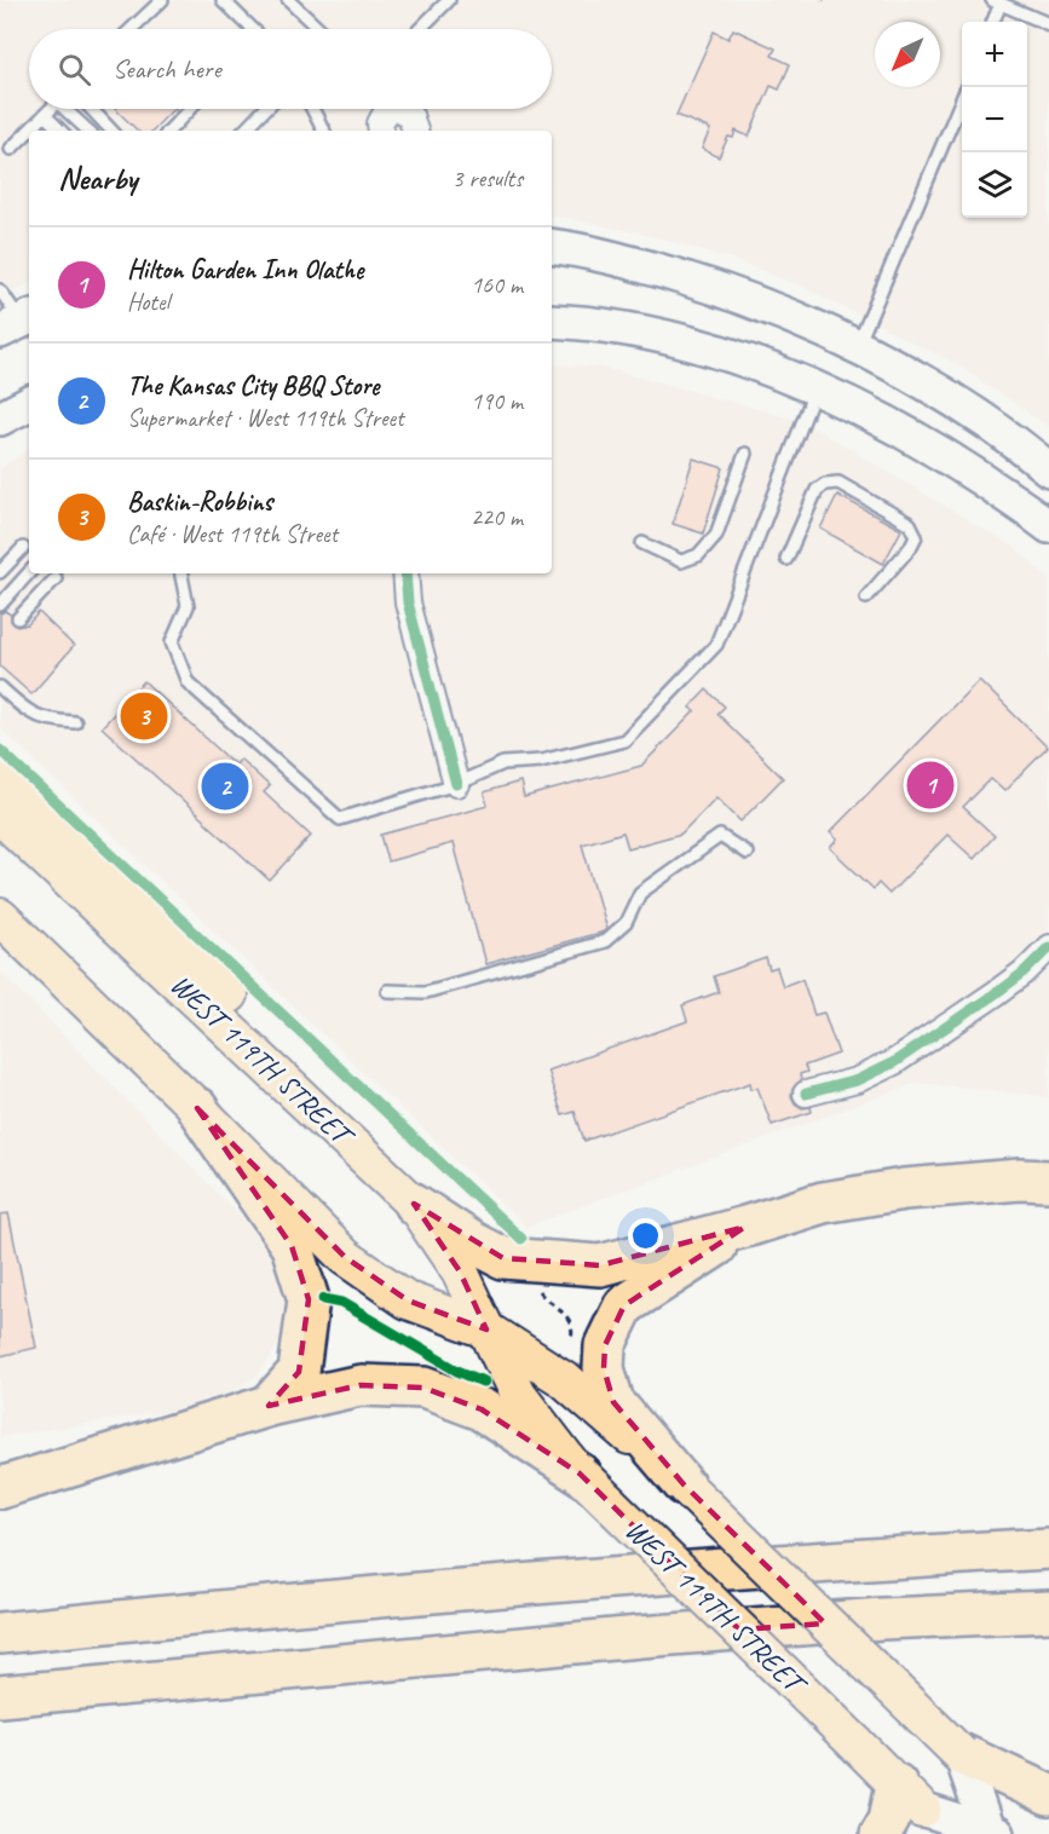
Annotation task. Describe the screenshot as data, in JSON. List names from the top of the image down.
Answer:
{
  "streets": {
    "main road": ["WEST 119TH STREET"]
  },
  "north": "bottom left",
  "page": {
    "map_buttons": ["+", "−"],
    "search": "Search here",
    "heading": ["Nearby", "3 results"],
    "list": [
      {
        "mark": "1",
        "name": "Hilton Garden Inn Olathe",
        "note": "Hotel",
        "value": "160 m"
      },
      {
        "mark": "2",
        "name": "The Kansas City BBQ Store",
        "note": "Supermarket · West 119th Street",
        "value": "190 m"
      },
      {
        "mark": "3",
        "name": "Baskin-Robbins",
        "note": "Café · West 119th Street",
        "value": "220 m"
      }
    ],
    "pins": ["3", "1", "2"]
  }
}
